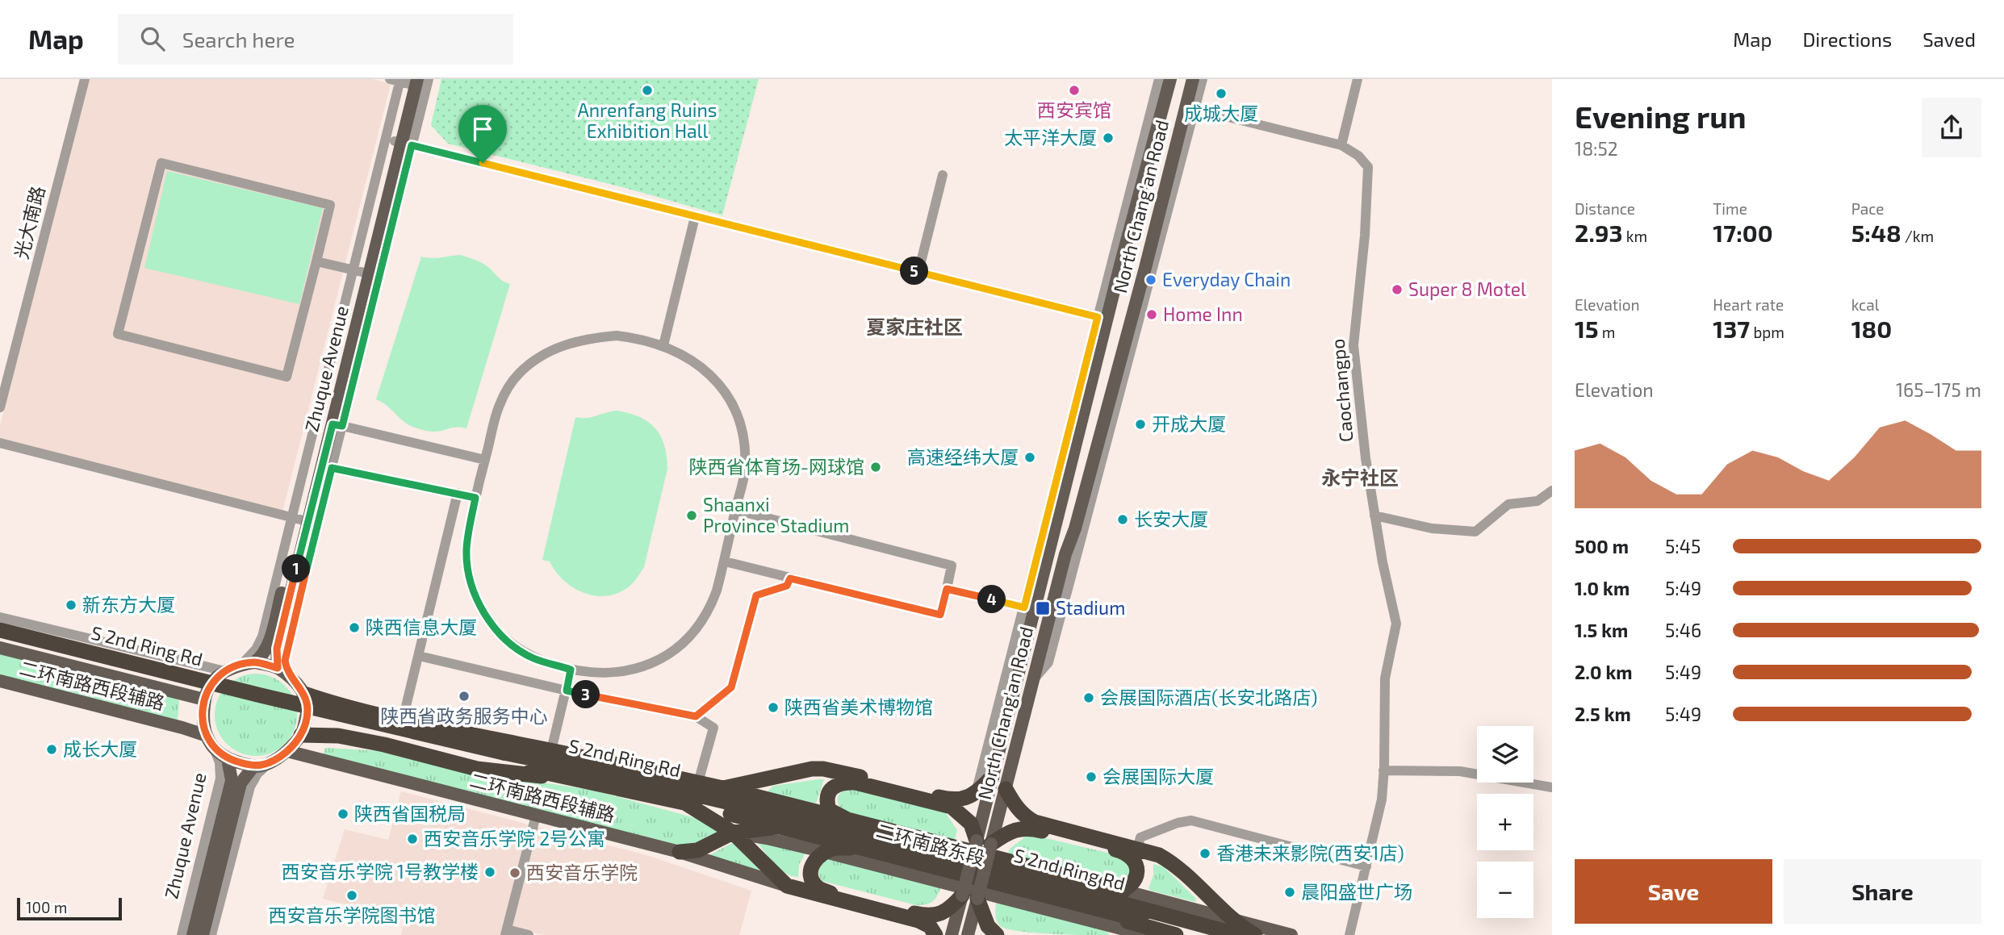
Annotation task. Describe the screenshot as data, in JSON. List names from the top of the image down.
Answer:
{
  "streets": {
    "highway": ["S 2nd Ring Rd", "二环南路东段"],
    "main road": ["North Chang'an Road", "Zhuque Avenue", "二环南路西段辅路"],
    "street": ["光大南路", "Caochangpo"]
  },
  "crossings": [
    ["North Chang'an Road", "Caochangpo"],
    ["Zhuque Avenue", "二环南路西段辅路"],
    ["S 2nd Ring Rd", "二环南路东段"]
  ],
  "districts": ["夏家庄社区", "永宁社区"],
  "places": {
    "other": [
      "Anrenfang Ruins Exhibition Hall",
      "西安宾馆",
      "成城大厦",
      "太平洋大厦",
      "Everyday Chain",
      "Super 8 Motel",
      "Home Inn",
      "开成大厦",
      "高速经纬大厦",
      "陕西省体育场-网球馆",
      "Shaanxi Province Stadium",
      "长安大厦",
      "新东方大厦",
      "陕西信息大厦",
      "陕西省政务服务中心",
      "会展国际酒店(长安北路店)",
      "陕西省美术博物馆",
      "成长大厦",
      "会展国际大厦",
      "陕西省国税局",
      "西安音乐学院 2号公寓",
      "香港未来影院(西安1店)",
      "西安音乐学院 1号教学楼",
      "西安音乐学院",
      "晨阳盛世广场",
      "西安音乐学院图书馆"
    ],
    "transit": ["Stadium"]
  },
  "scale_bar": "100 m",
  "page": {
    "header": "Map",
    "search": "Search here",
    "nav": ["Map", "Directions", "Saved"],
    "heading": ["Evening run", "18:52"],
    "stats": [
      ["Distance", "2.93 km"],
      ["Time", "17:00"],
      ["Pace", "5:48 /km"],
      ["Elevation", "15 m"],
      ["Heart rate", "137 bpm"],
      ["kcal", "180"]
    ],
    "pins": [
      "5",
      "1",
      "4",
      "3"
    ],
    "chart": ["Elevation", "165–175 m"],
    "list": [
      {
        "name": "500 m",
        "note": "5:45"
      },
      {
        "name": "1.0 km",
        "note": "5:49"
      },
      {
        "name": "1.5 km",
        "note": "5:46"
      },
      {
        "name": "2.0 km",
        "note": "5:49"
      },
      {
        "name": "2.5 km",
        "note": "5:49"
      }
    ],
    "map_buttons": ["+", "−"],
    "buttons": ["Save", "Share"],
    "scale": "100 m"
  }
}
